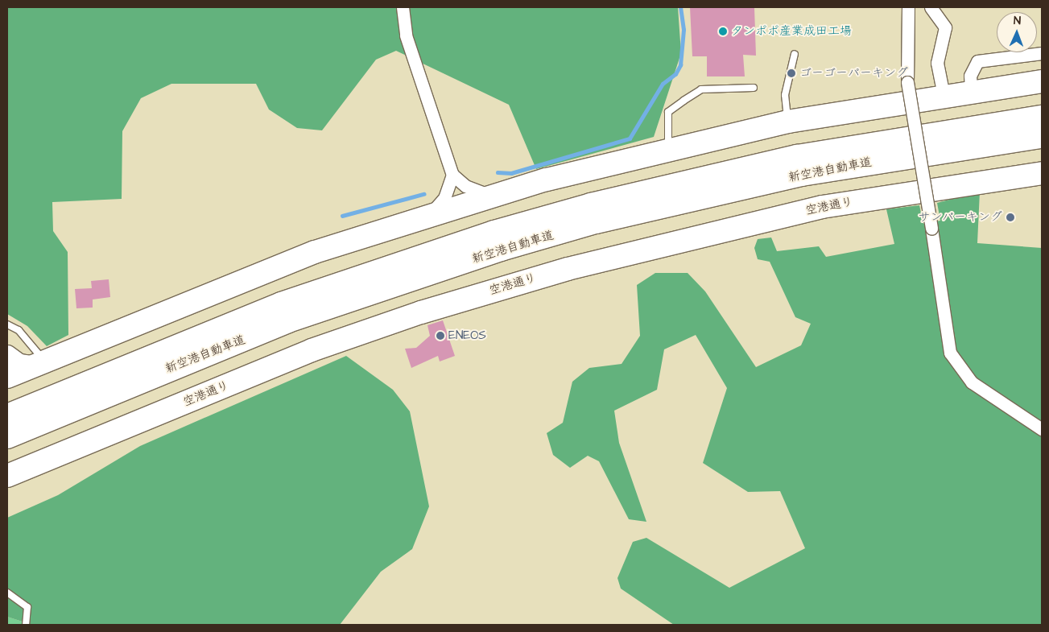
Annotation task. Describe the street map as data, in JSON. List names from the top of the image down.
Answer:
{
  "streets": {
    "highway": ["新空港自動車道", "空港通り"]
  },
  "places": [
    "タンポポ産業成田工場",
    "ゴーゴーパーキング",
    "サンパーキング",
    "ENEOS"
  ],
  "north": "top"
}
